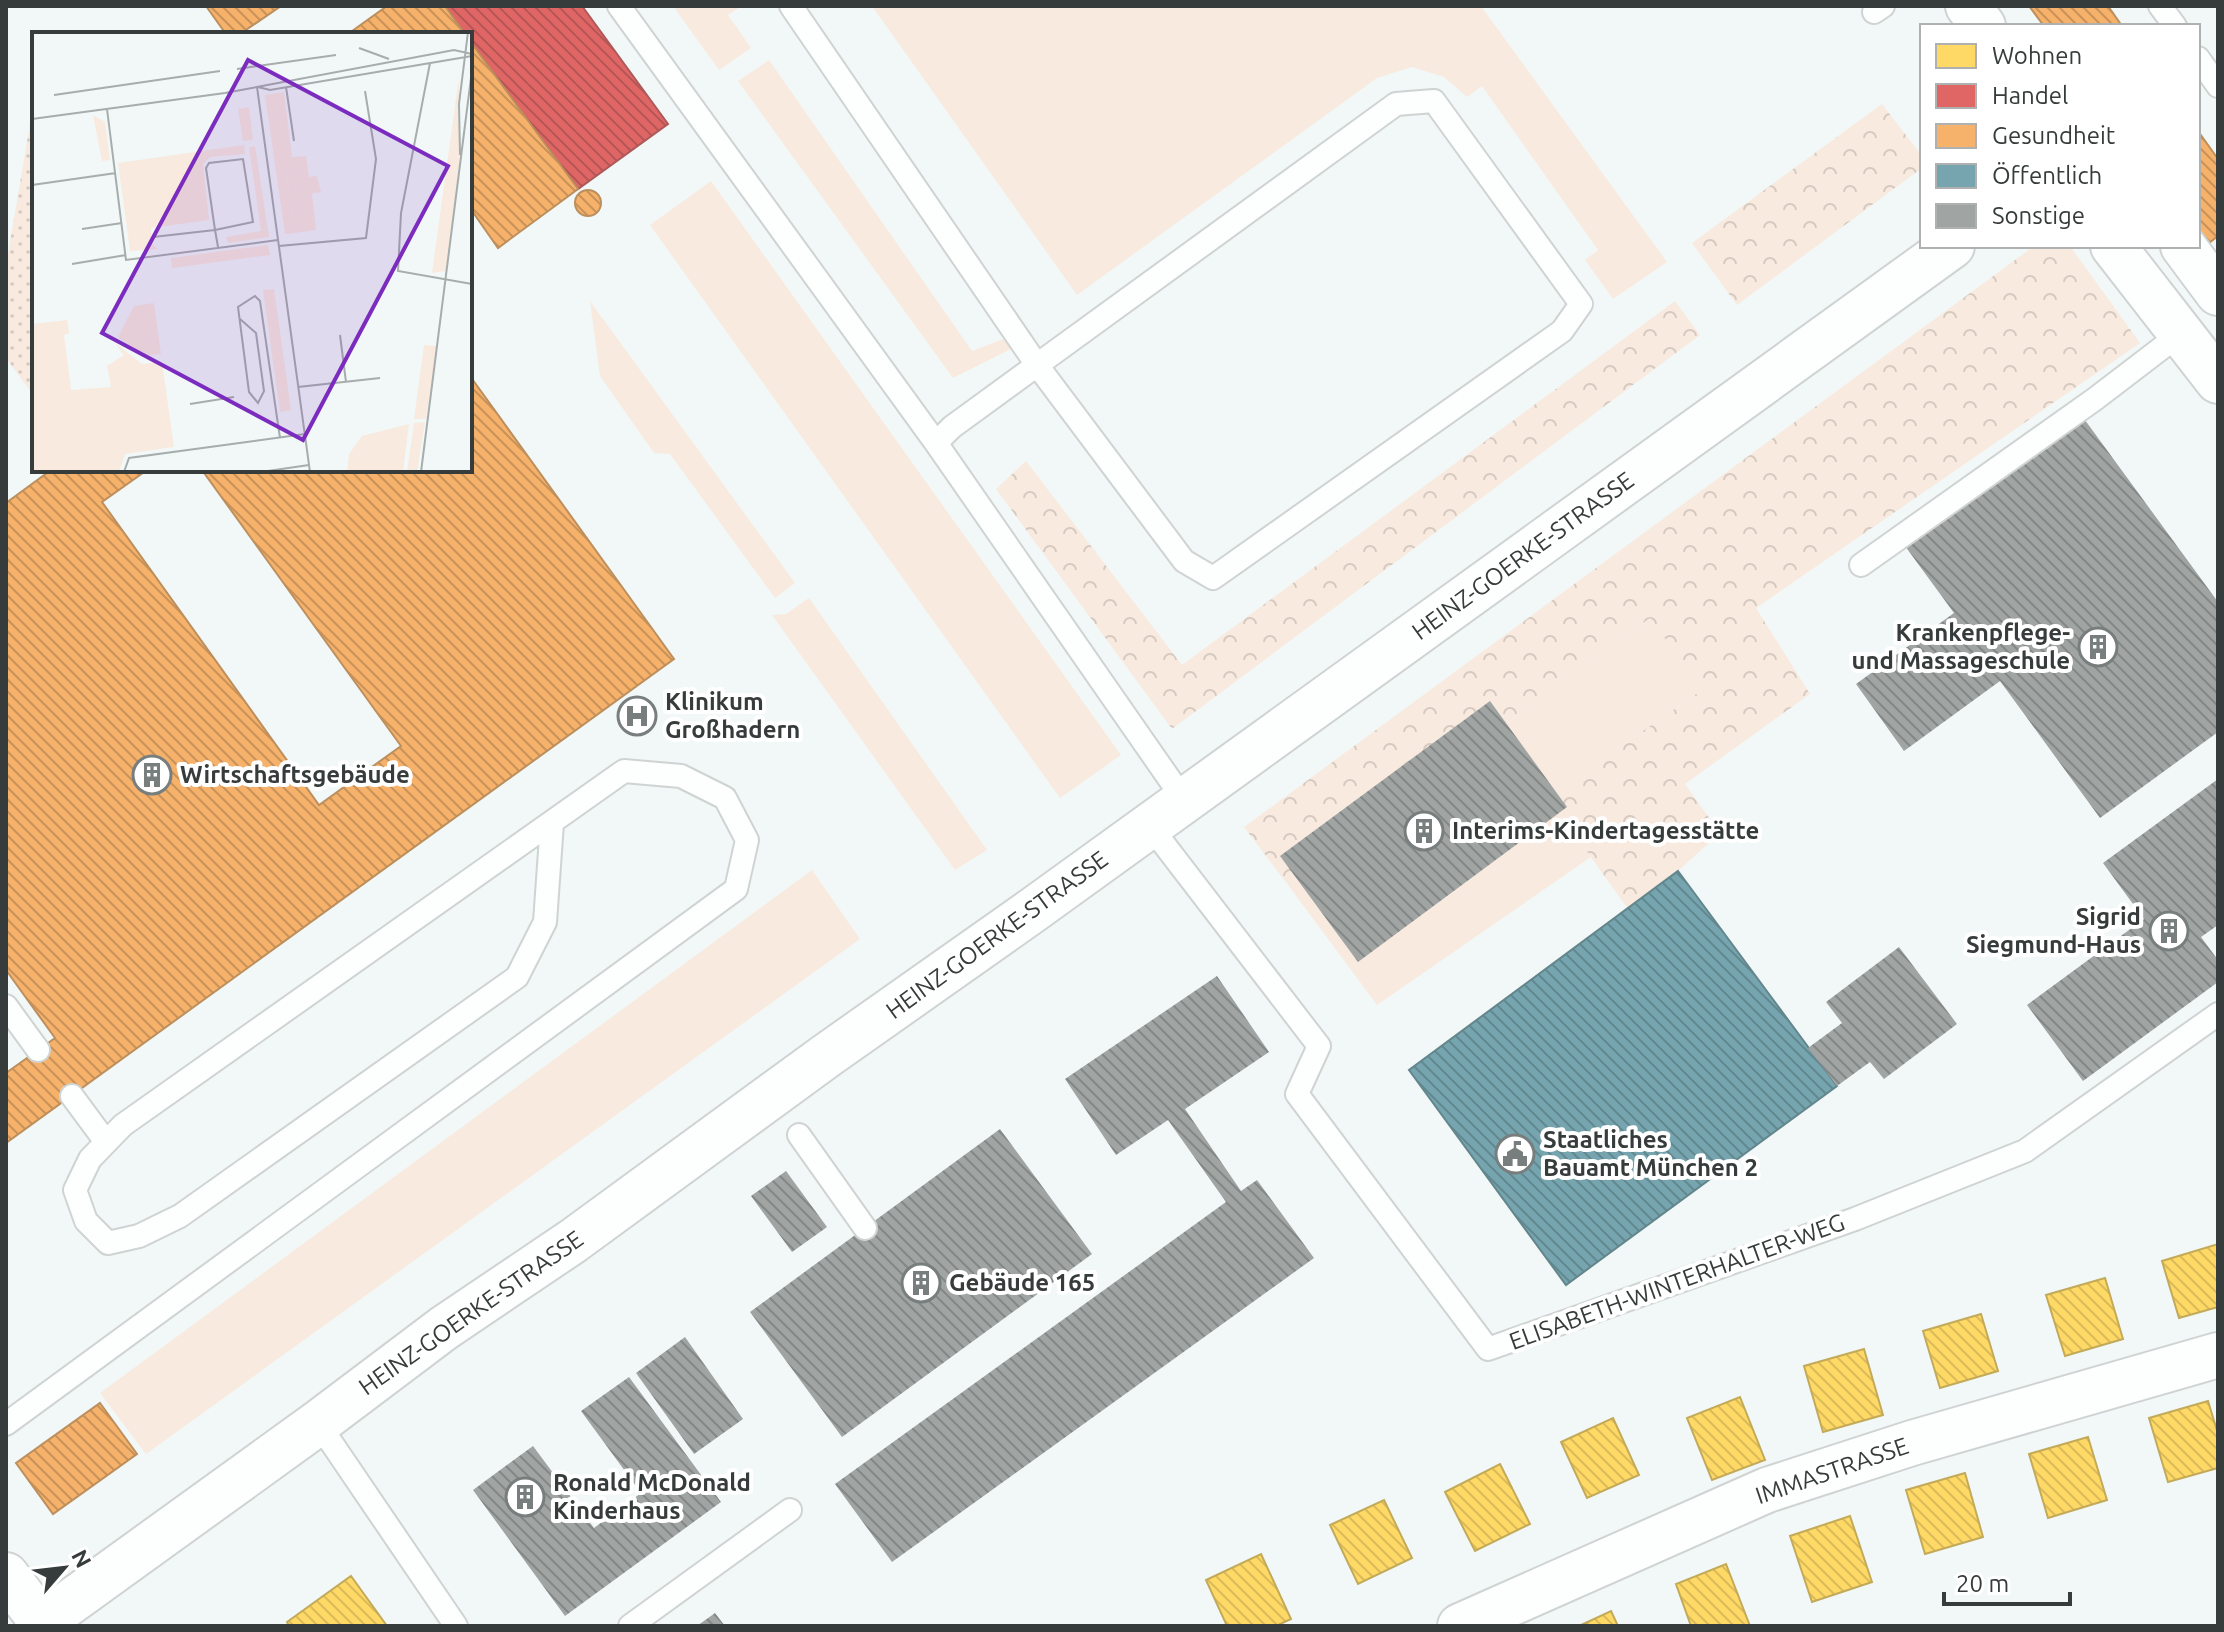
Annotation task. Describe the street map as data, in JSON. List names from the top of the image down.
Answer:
{
  "streets": {
    "street": ["HEINZ-GOERKE-STRASSE", "IMMASTRASSE"],
    "lane": ["ELISABETH-WINTERHALTER-WEG"]
  },
  "crossings": [
    ["HEINZ-GOERKE-STRASSE", "ELISABETH-WINTERHALTER-WEG"]
  ],
  "places": {
    "building": [
      "Krankenpflege- und Massageschule",
      "Wirtschaftsgebäude",
      "Interims-Kindertagesstätte",
      "Sigrid Siegmund-Haus",
      "Gebäude 165",
      "Ronald McDonald Kinderhaus"
    ],
    "hospital": ["Klinikum Großhadern"],
    "public building": ["Staatliches Bauamt München 2"]
  },
  "legend": [
    "Wohnen",
    "Handel",
    "Gesundheit",
    "Öffentlich",
    "Sonstige"
  ],
  "scale_bar": "20 m",
  "north": "top right"
}
